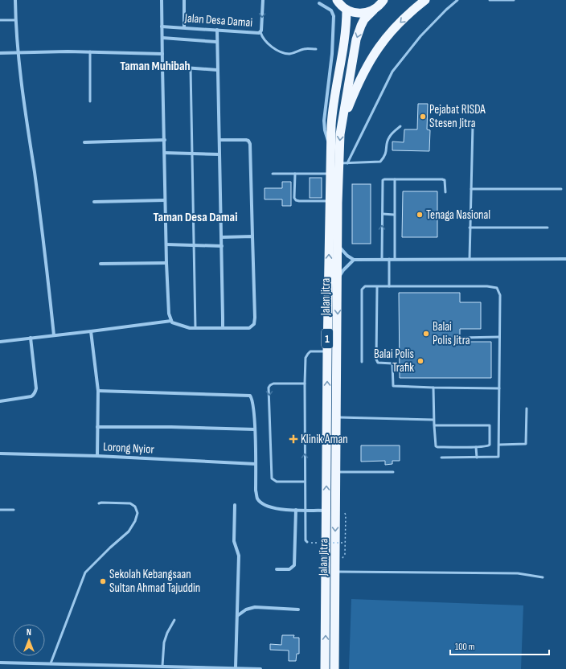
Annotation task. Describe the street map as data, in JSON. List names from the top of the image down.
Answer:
{
  "streets": {
    "highway": ["Jalan Jitra", "1"],
    "street": ["Jalan Desa Damai", "Lorong Nyior"]
  },
  "crossings": [
    ["Jalan Jitra", "1"]
  ],
  "districts": ["Taman Muhibah", "Taman Desa Damai"],
  "places": {
    "other": [
      "Pejabat RISDA Stesen Jitra",
      "Tenaga Nasional",
      "Balai Polis Jitra",
      "Balai Polis Trafik",
      "Sekolah Kebangsaan Sultan Ahmad Tajuddin"
    ],
    "health": ["Klinik Aman"]
  },
  "scale_bar": "100 m",
  "north": "top"
}
